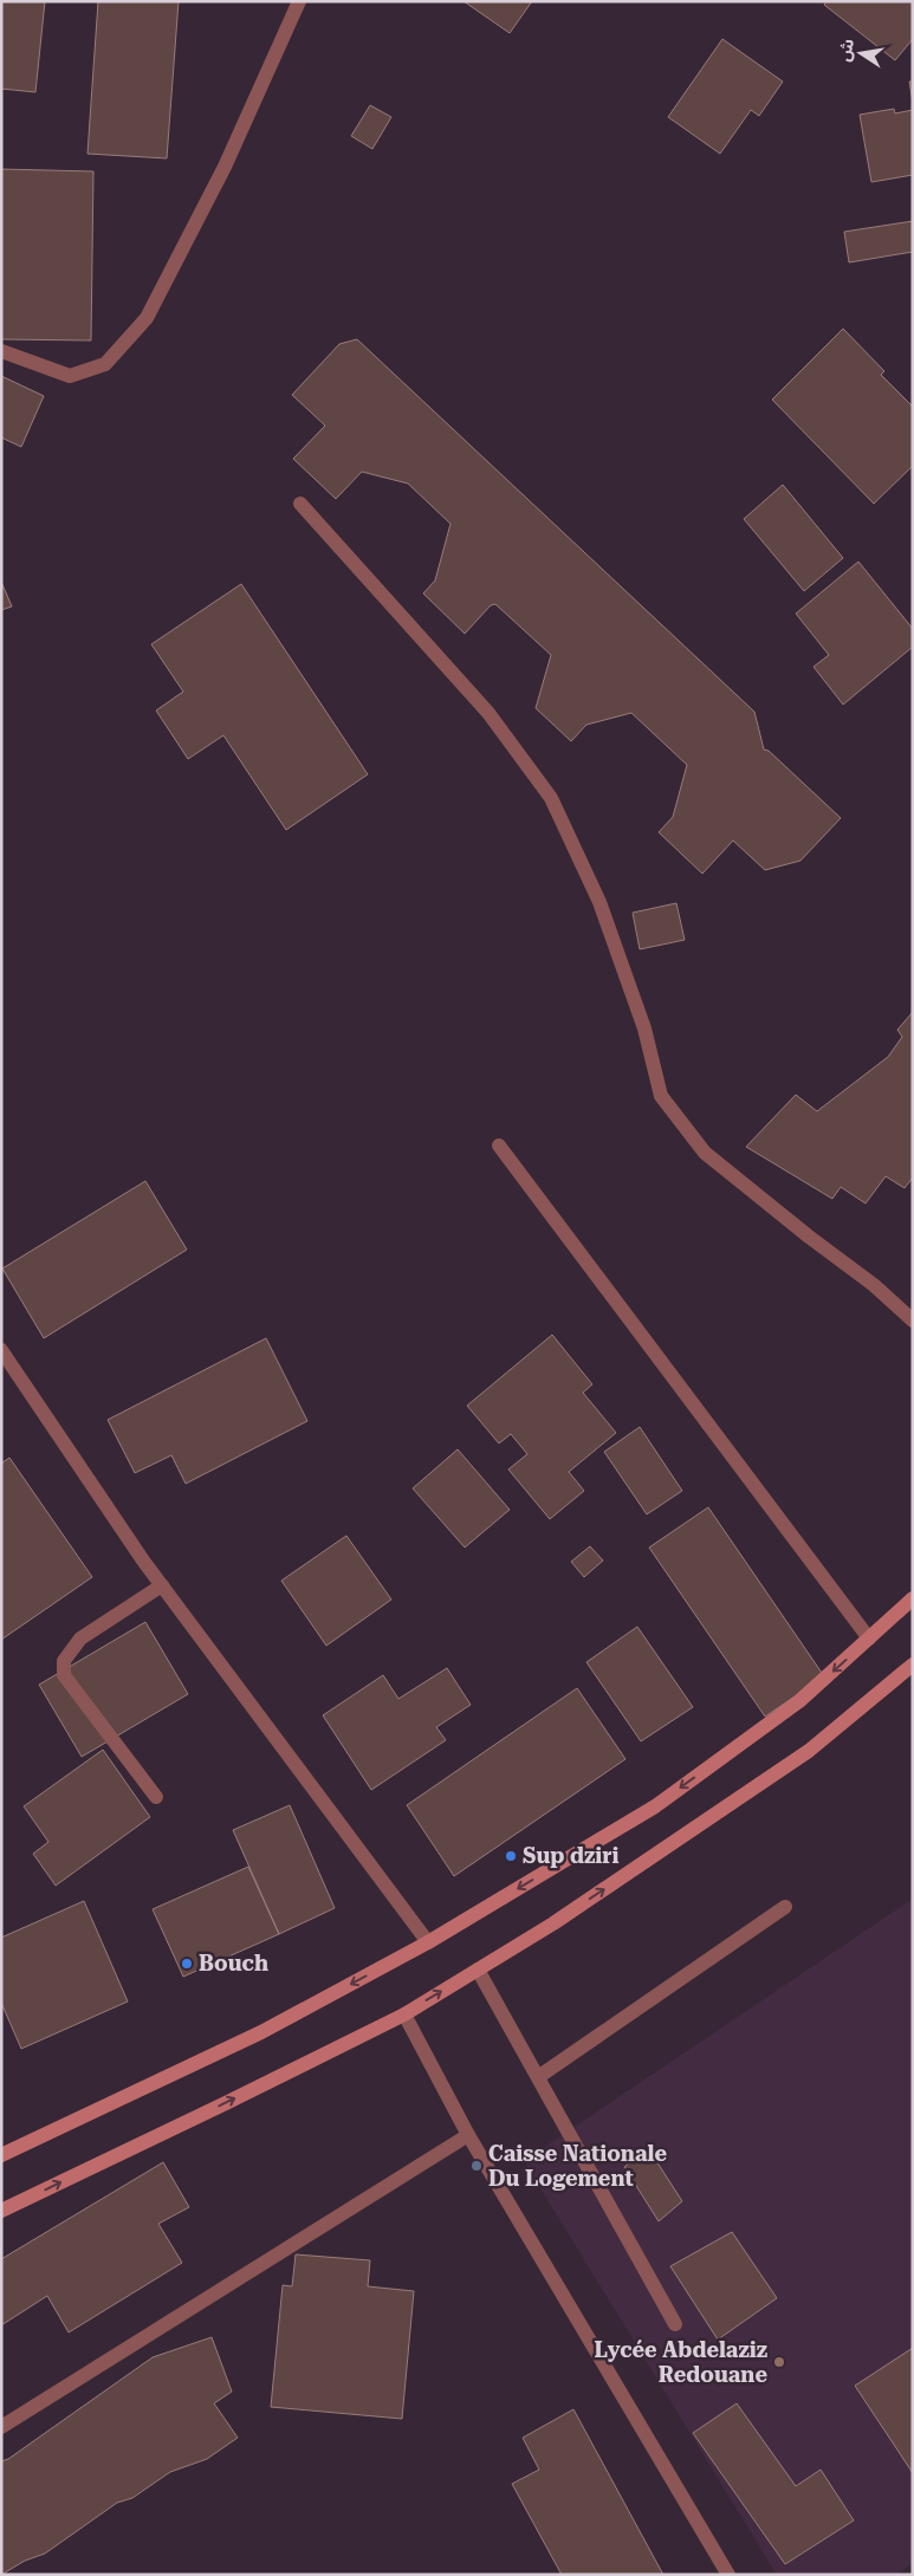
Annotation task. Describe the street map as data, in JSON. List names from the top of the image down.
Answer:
{
  "places": [
    "Sup dziri",
    "Bouch",
    "Caisse Nationale Du Logement",
    "Lycée Abdelaziz Redouane"
  ],
  "north": "left"
}
